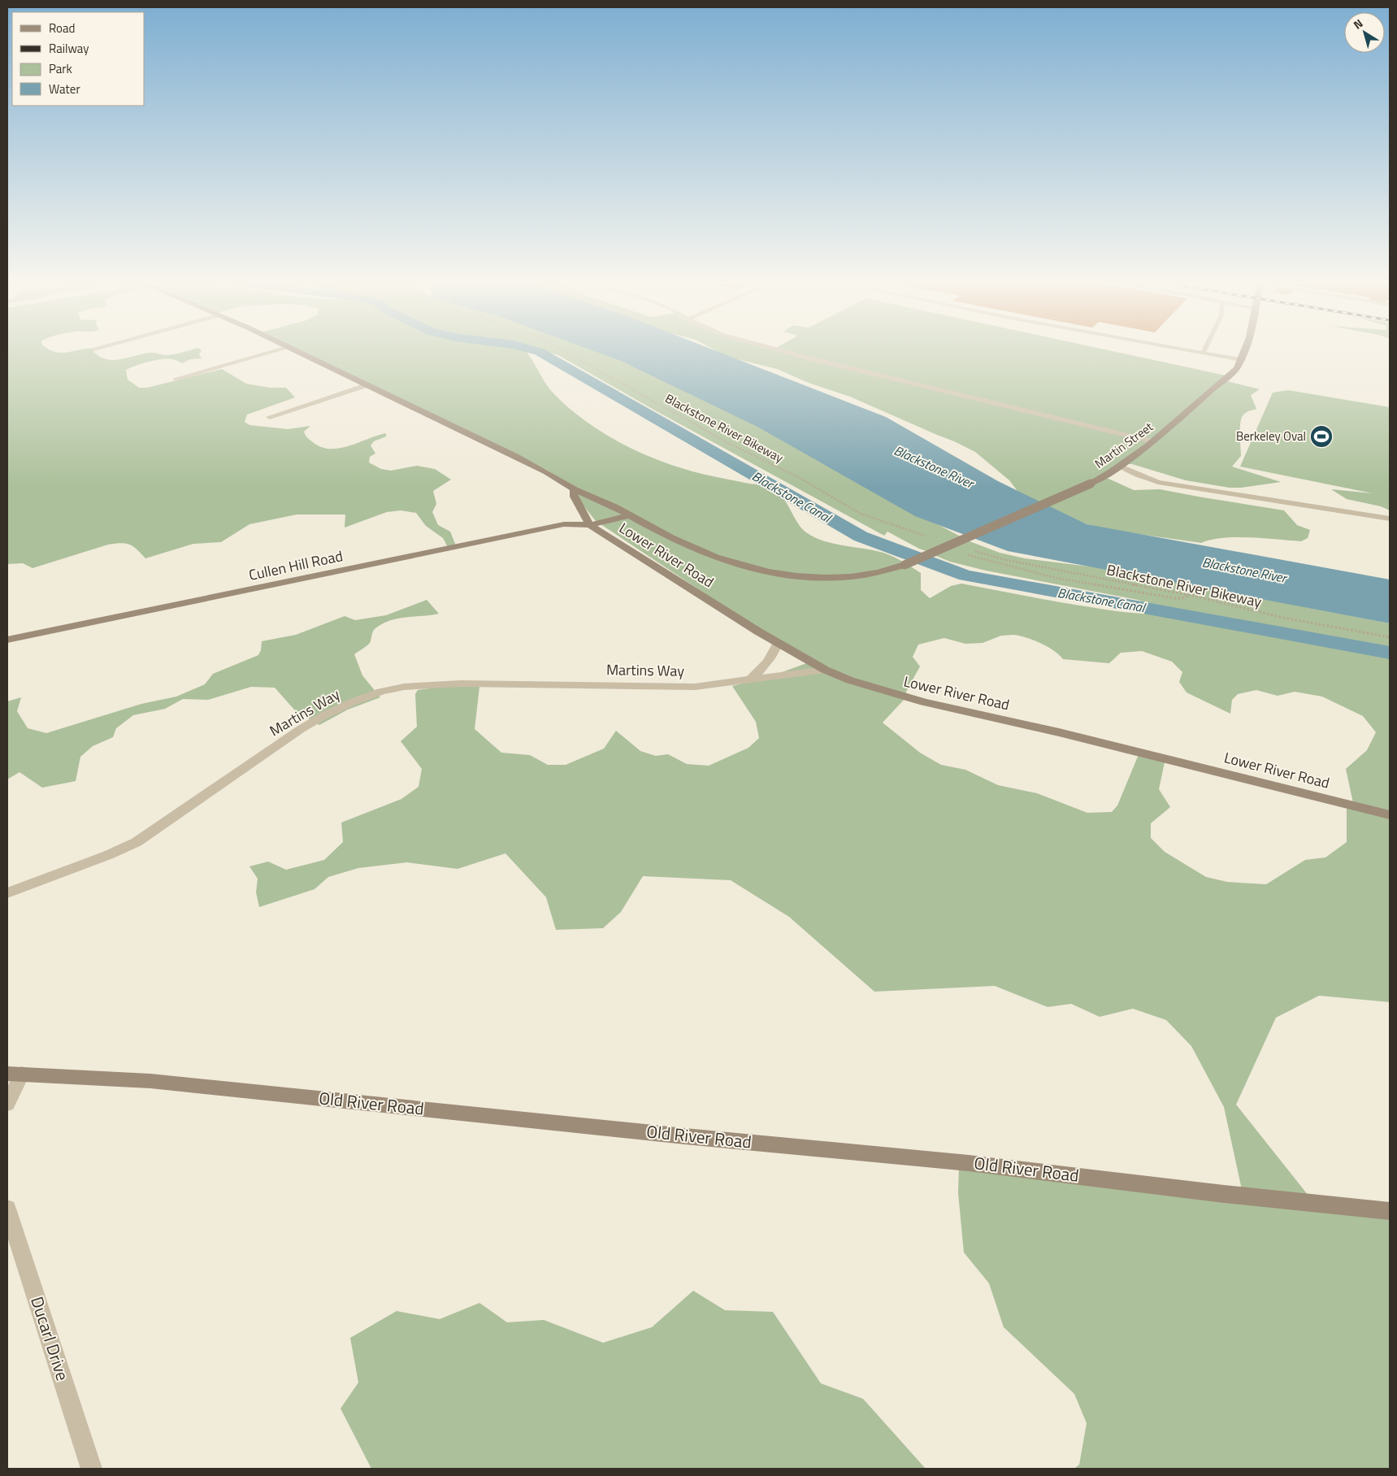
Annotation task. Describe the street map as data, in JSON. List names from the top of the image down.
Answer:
{
  "streets": {
    "street": [
      "Martin Street",
      "Lower River Road",
      "Cullen Hill Road",
      "Martins Way",
      "Old River Road",
      "Ducarl Drive"
    ],
    "path": ["Blackstone River Bikeway"]
  },
  "crossings": [
    ["Martin Street", "Lower River Road"],
    ["Lower River Road", "Cullen Hill Road"],
    ["Lower River Road", "Martins Way"]
  ],
  "water": ["Blackstone River", "Blackstone Canal"],
  "places": {
    "sports": ["Berkeley Oval"]
  },
  "legend": [
    "Road",
    "Railway",
    "Park",
    "Water"
  ],
  "north": "top left"
}
